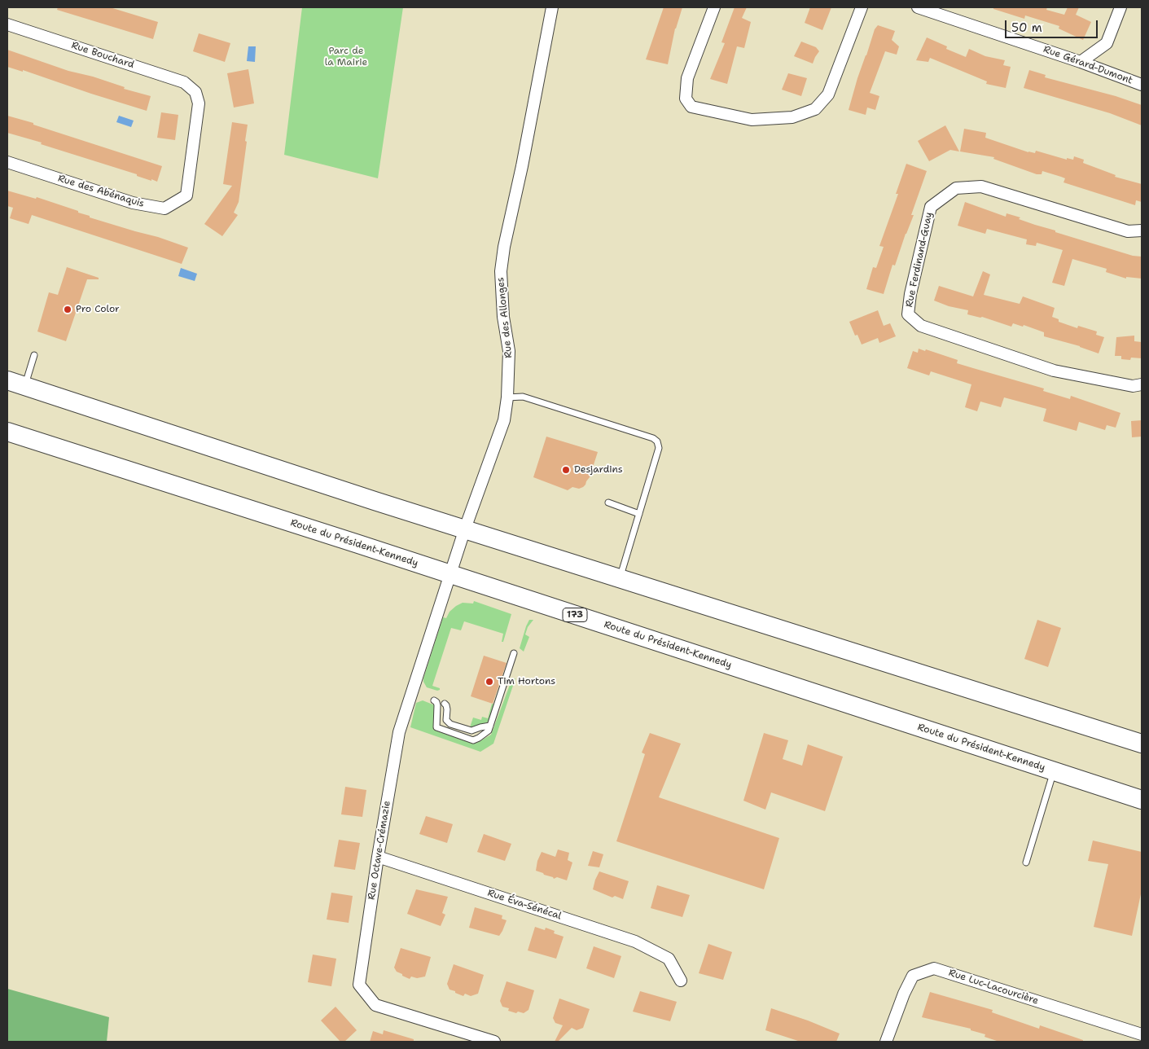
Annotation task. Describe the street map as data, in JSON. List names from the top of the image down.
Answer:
{
  "streets": {
    "main road": ["Route du Président-Kennedy", "173"],
    "street": [
      "Rue Bouchard",
      "Rue Gérard-Dumont",
      "Rue des Abénaquis",
      "Rue Ferdinand-Guay",
      "Rue des Allonges",
      "Rue Octave-Crémazie",
      "Rue Éva-Sénécal",
      "Rue Luc-Lacourcière"
    ]
  },
  "crossings": [
    ["Rue Bouchard", "Rue des Abénaquis"],
    ["Rue des Allonges", "Rue Octave-Crémazie"],
    ["Route du Président-Kennedy", "Rue Octave-Crémazie"],
    ["Rue Octave-Crémazie", "Rue Éva-Sénécal"]
  ],
  "parks": ["Parc de la Mairie"],
  "places": ["Pro Color", "Desjardins", "Tim Hortons"],
  "scale_bar": "50 m"
}
